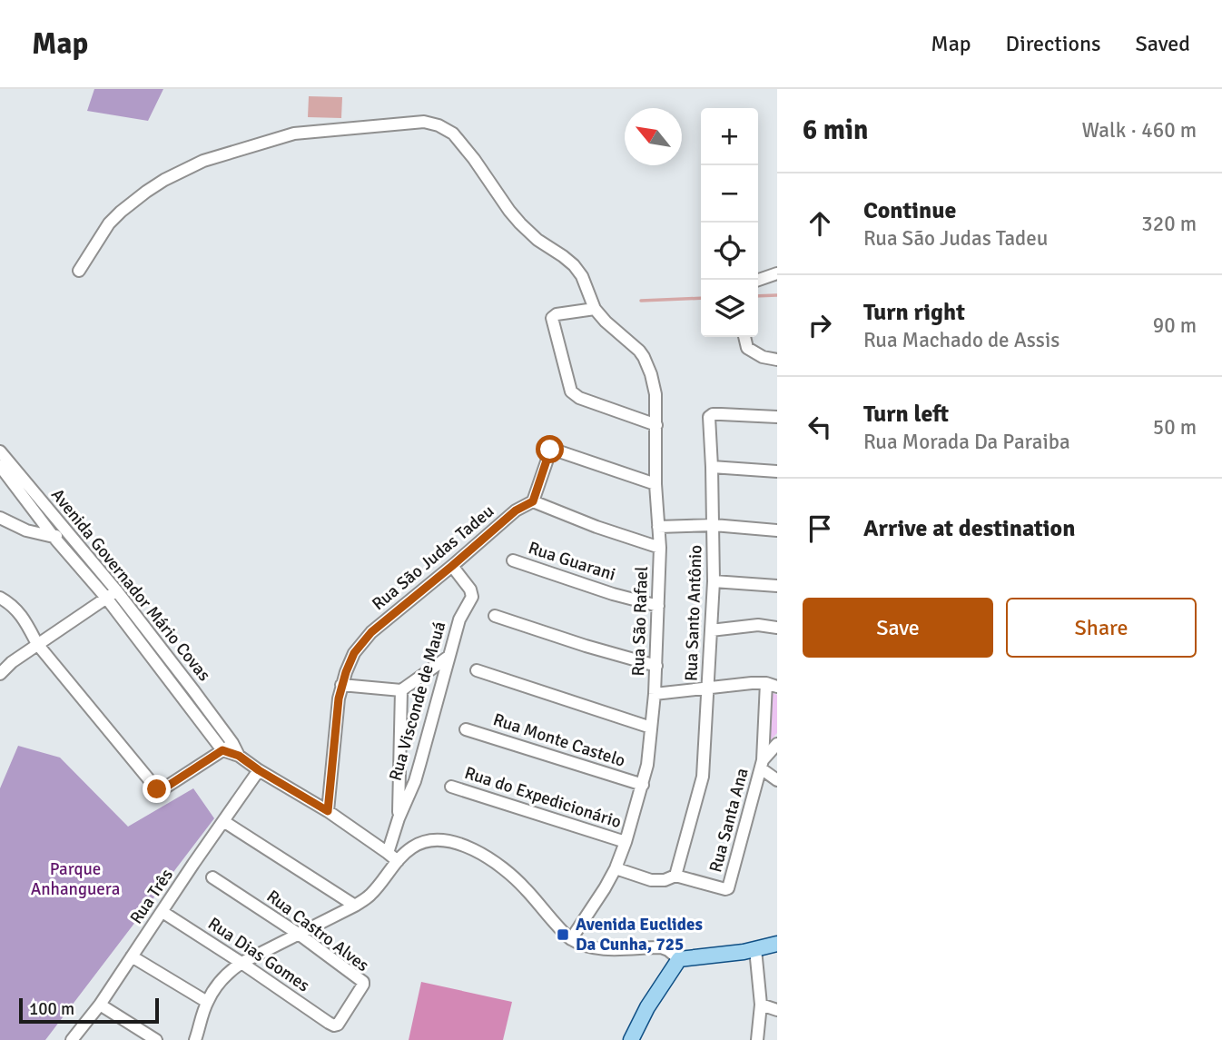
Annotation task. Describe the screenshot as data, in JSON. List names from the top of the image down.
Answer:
{
  "streets": {
    "street": [
      "Rua São Judas Tadeu",
      "Rua Guarani",
      "Avenida Governador Mário Covas",
      "Rua Santo Antônio",
      "Rua São Rafael",
      "Rua Visconde de Mauá",
      "Rua Monte Castelo",
      "Rua do Expedicionário",
      "Rua Santa Ana",
      "Rua Três",
      "Rua Castro Alves",
      "Rua Dias Gomes"
    ]
  },
  "crossings": [
    ["Rua São Judas Tadeu", "Rua Visconde de Mauá"],
    ["Rua Guarani", "Rua São Rafael"],
    ["Rua Santo Antônio", "Rua Santa Ana"],
    ["Rua São Rafael", "Rua Monte Castelo"],
    ["Rua São Rafael", "Rua do Expedicionário"],
    ["Rua Três", "Rua Dias Gomes"],
    ["Rua Castro Alves", "Rua Dias Gomes"]
  ],
  "parks": ["Parque Anhanguera"],
  "places": {
    "transit": ["Avenida Euclides Da Cunha, 725"]
  },
  "scale_bar": "100 m",
  "north": "top left",
  "page": {
    "header": "Map",
    "nav": ["Map", "Directions", "Saved"],
    "heading": ["6 min", "Walk · 460 m"],
    "map_buttons": ["+", "−"],
    "list": [
      ["Continue", "Rua São Judas Tadeu", "320 m"],
      ["Turn right", "Rua Machado de Assis", "90 m"],
      ["Turn left", "Rua Morada Da Paraiba", "50 m"],
      "Arrive at destination"
    ],
    "buttons": ["Save", "Share"],
    "scale": "100 m"
  }
}
